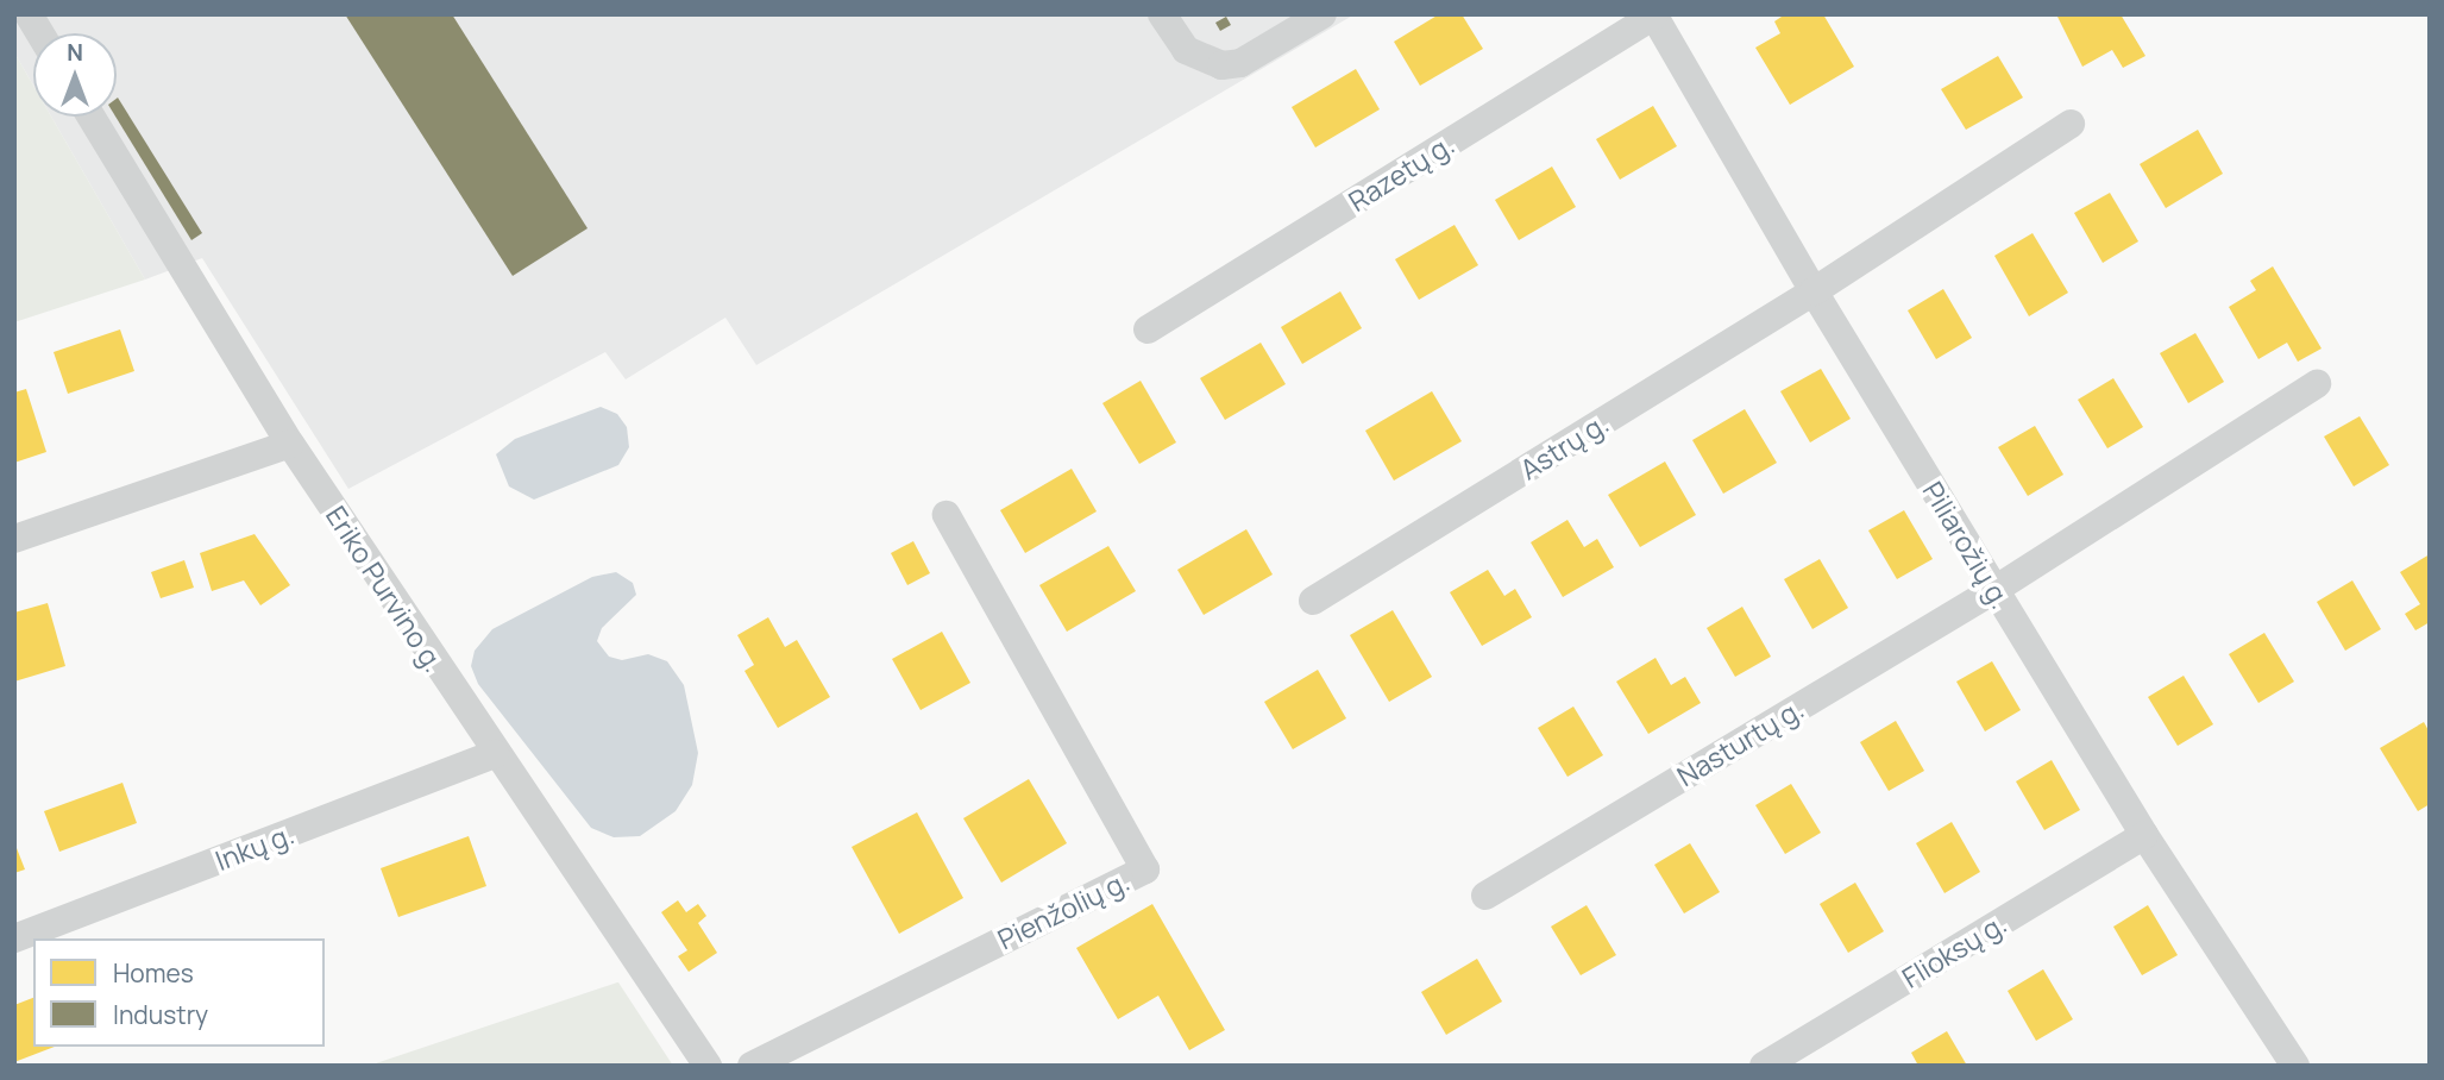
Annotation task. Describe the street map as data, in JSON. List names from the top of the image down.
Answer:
{
  "streets": {
    "street": [
      "Razetų g.",
      "Astrų g.",
      "Piliarožių g.",
      "Eriko Purvino g.",
      "Nasturtų g.",
      "Inkų g.",
      "Pienžolių g.",
      "Flioksų g."
    ]
  },
  "crossings": [
    ["Razetų g.", "Piliarožių g."],
    ["Astrų g.", "Piliarožių g."],
    ["Piliarožių g.", "Nasturtų g."],
    ["Piliarožių g.", "Flioksų g."],
    ["Eriko Purvino g.", "Inkų g."]
  ],
  "legend": ["Homes", "Industry"],
  "north": "top"
}
